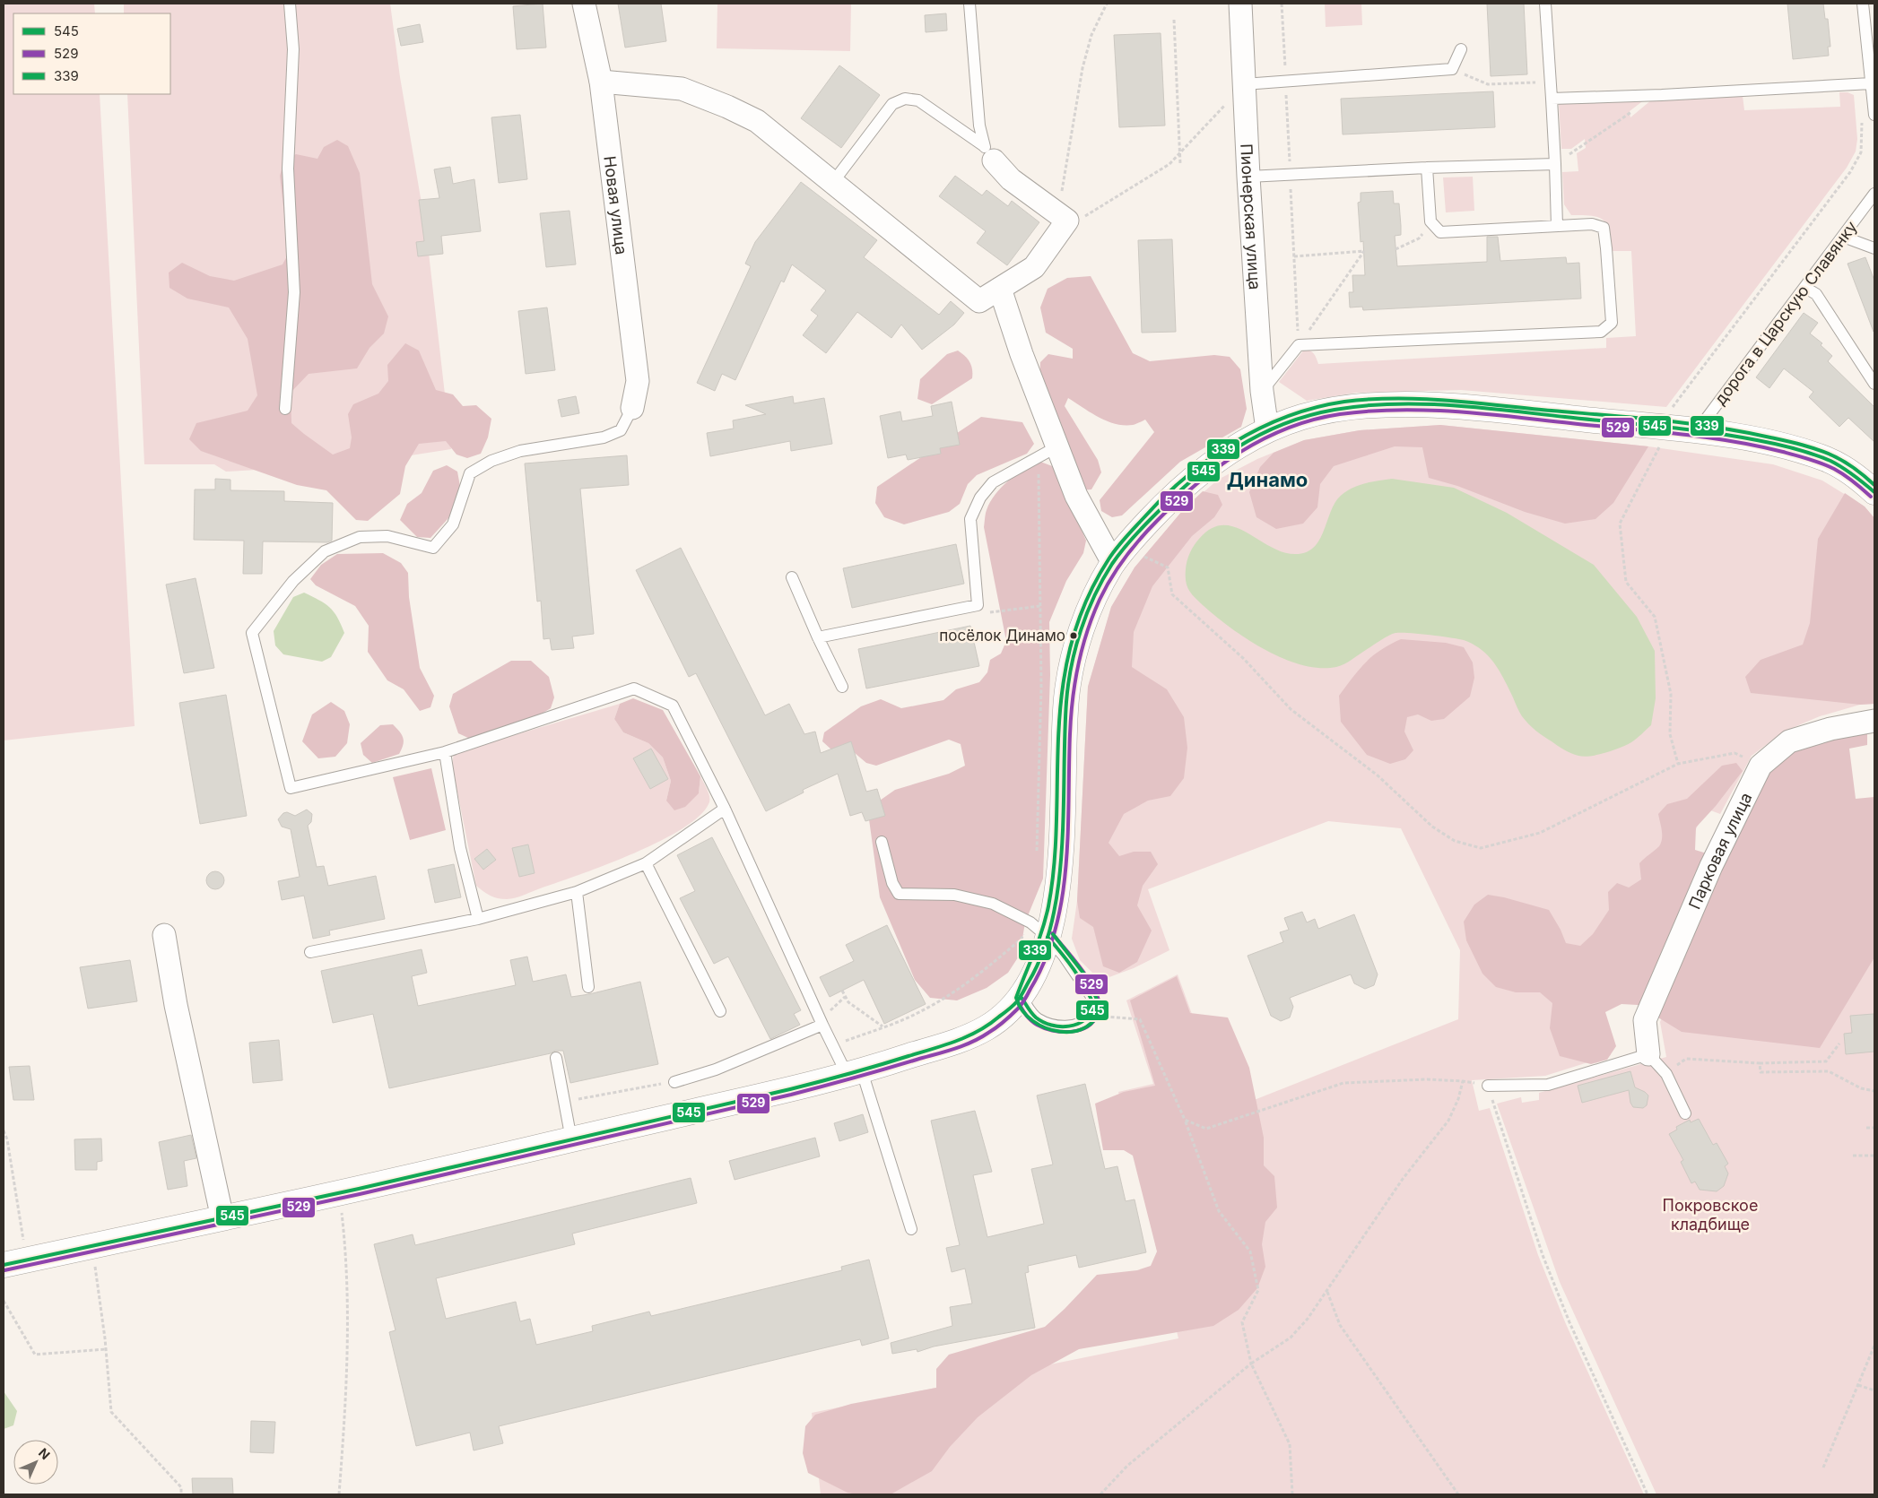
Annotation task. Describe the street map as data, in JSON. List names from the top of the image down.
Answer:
{
  "streets": {
    "street": ["Новая улица", "Пионерская улица", "Парковая улица"],
    "lane": ["дорога в Царскую Славянку"]
  },
  "districts": ["Динамо"],
  "parks": ["Покровское кладбище"],
  "places": ["посёлок Динамо"],
  "lines": ["transit line 339", "transit line 545", "transit line 529"],
  "legend": ["545", "529", "339"],
  "north": "top right"
}
